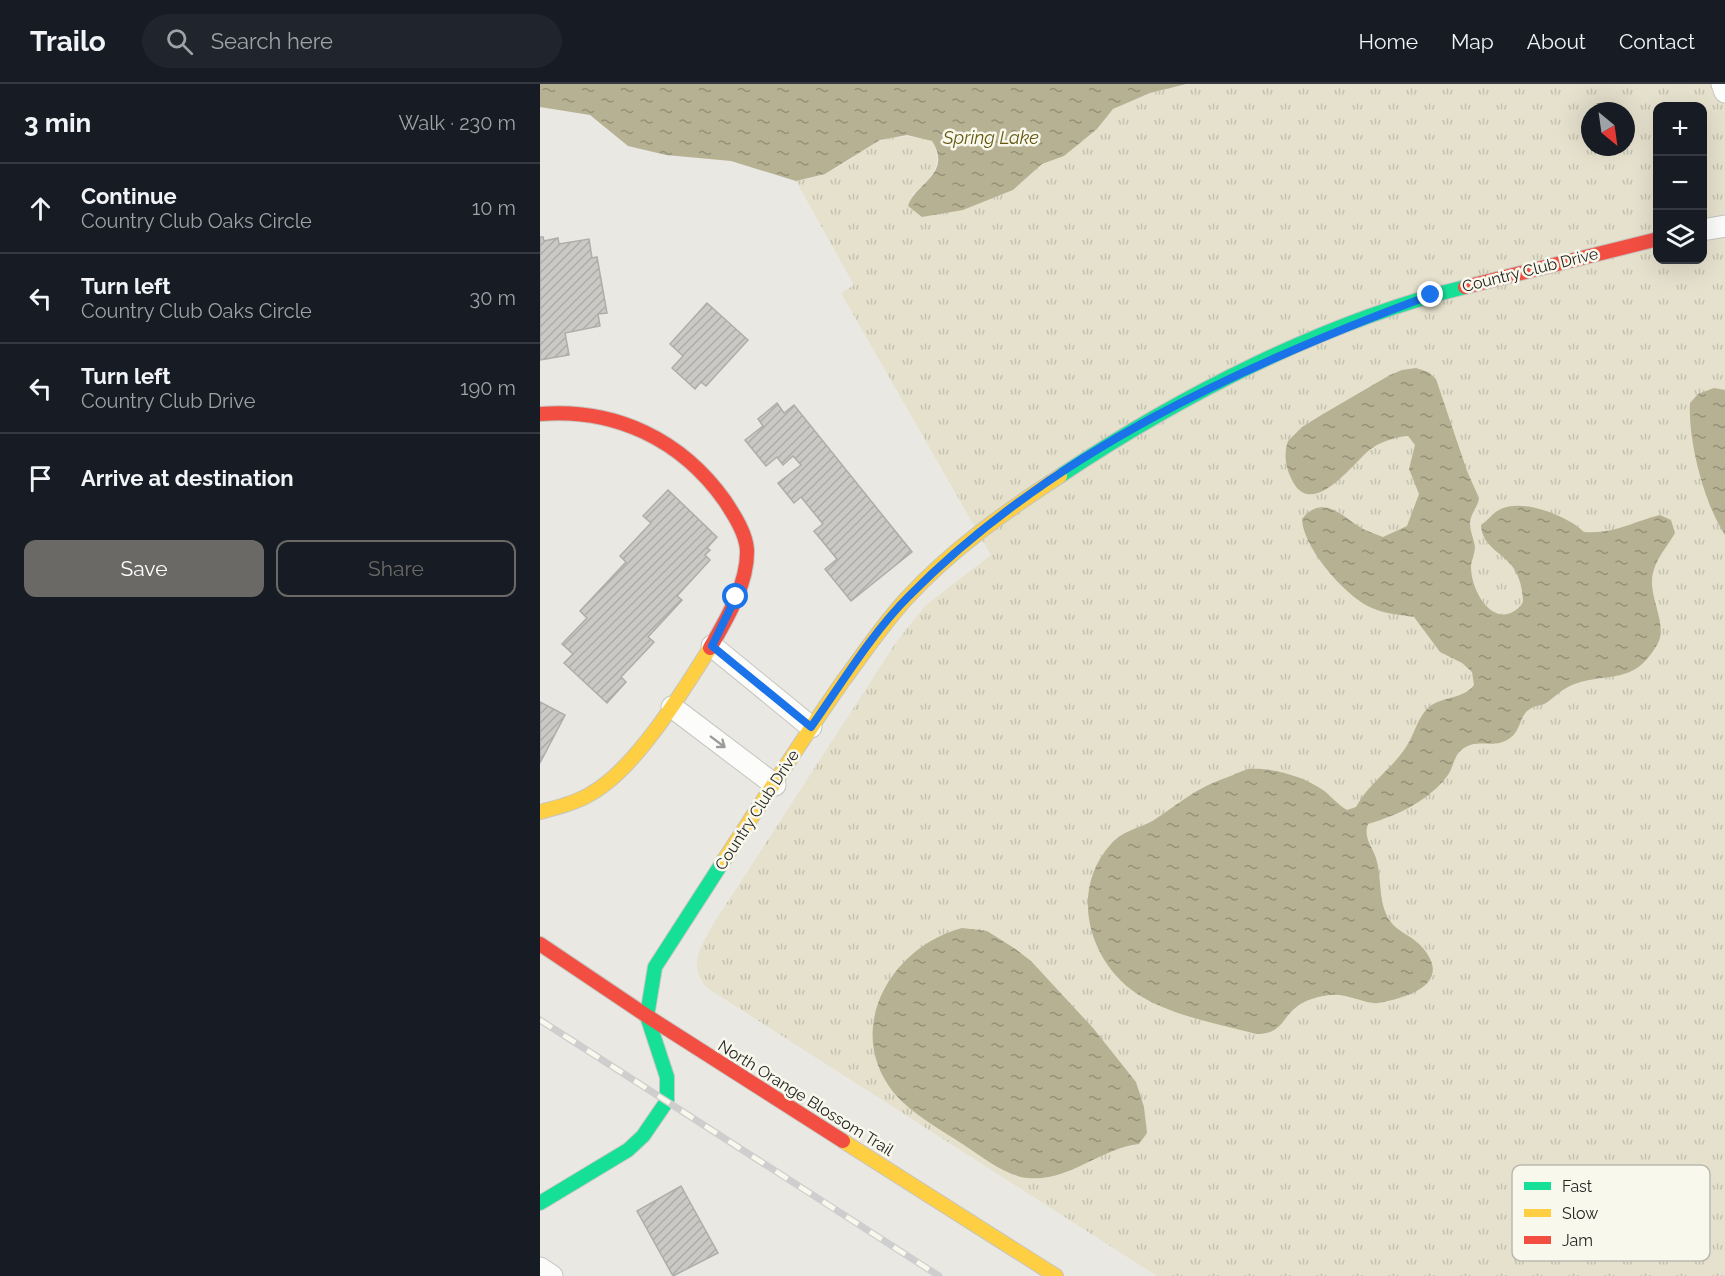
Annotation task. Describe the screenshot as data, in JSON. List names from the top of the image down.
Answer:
{
  "streets": {
    "street": ["Country Club Drive", "North Orange Blossom Trail"]
  },
  "crossings": [
    ["Country Club Drive", "North Orange Blossom Trail"]
  ],
  "water": ["Spring Lake"],
  "legend": ["Fast", "Slow", "Jam"],
  "north": "bottom right",
  "page": {
    "header": "Trailo",
    "search": "Search here",
    "nav": [
      "Home",
      "Map",
      "About",
      "Contact"
    ],
    "heading": ["3 min", "Walk · 230 m"],
    "map_buttons": ["+", "−"],
    "list": [
      ["Continue", "Country Club Oaks Circle", "10 m"],
      ["Turn left", "Country Club Oaks Circle", "30 m"],
      ["Turn left", "Country Club Drive", "190 m"],
      "Arrive at destination"
    ],
    "buttons": ["Save", "Share"]
  }
}
